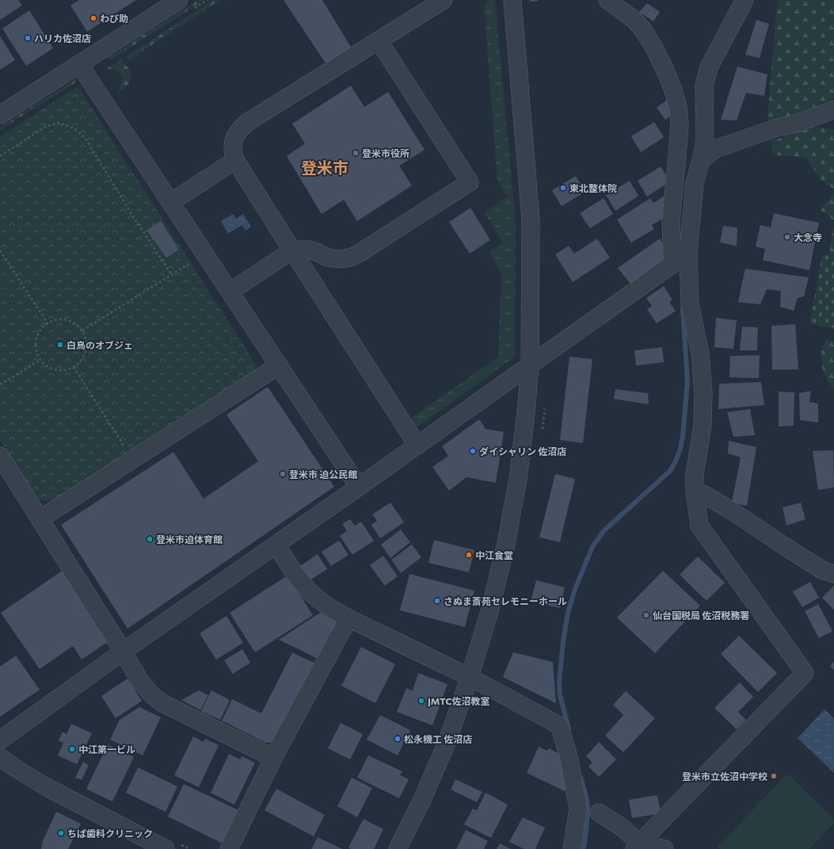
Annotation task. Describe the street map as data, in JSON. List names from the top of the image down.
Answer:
{
  "districts": ["登米市"],
  "places": [
    "わび助",
    "ハリカ佐沼店",
    "登米市役所",
    "東北整体院",
    "大念寺",
    "白鳥のオブジェ",
    "ダイシャリン 佐沼店",
    "登米市 迫公民館",
    "登米市迫体育館",
    "中江食堂",
    "さぬま斎苑セレモニーホール",
    "仙台国税局 佐沼税務署",
    "JMTC佐沼教室",
    "松永機工 佐沼店",
    "中江第一ビル",
    "登米市立佐沼中学校",
    "ちば歯科クリニック"
  ]
}
